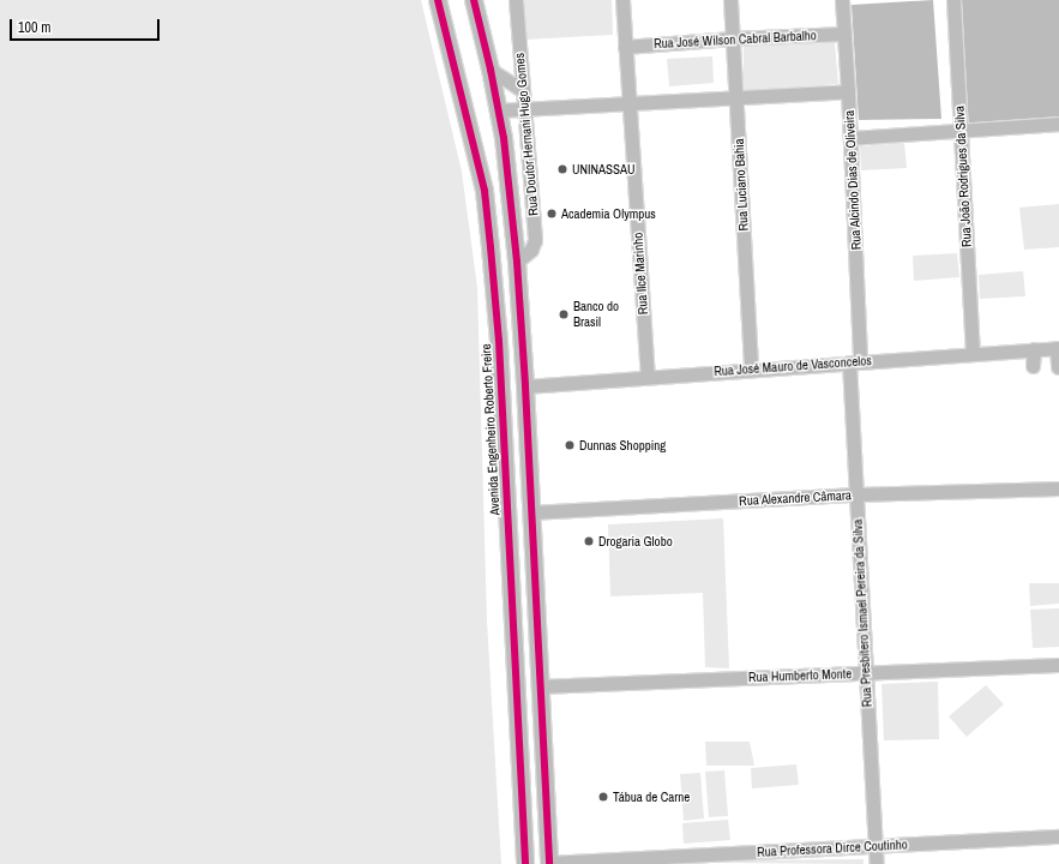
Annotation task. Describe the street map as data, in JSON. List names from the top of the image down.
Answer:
{
  "streets": {
    "main road": ["Avenida Engenheiro Roberto Freire"],
    "street": [
      "Rua José Wilson Cabral Barbalho",
      "Rua Doutor Hernani Hugo Gomes",
      "Rua João Rodrigues da Silva",
      "Rua Alcindo Dias de Oliveira",
      "Rua Luciano Bahia",
      "Rua Ilce Marinho",
      "Rua José Mauro de Vasconcelos",
      "Rua Alexandre Câmara",
      "Rua Presbítero Ismael Pereira da Silva",
      "Rua Humberto Monte",
      "Rua Professora Dirce Coutinho"
    ]
  },
  "crossings": [
    ["Rua José Wilson Cabral Barbalho", "Rua Alcindo Dias de Oliveira"],
    ["Rua José Wilson Cabral Barbalho", "Rua Luciano Bahia"],
    ["Rua José Wilson Cabral Barbalho", "Rua Ilce Marinho"],
    ["Rua João Rodrigues da Silva", "Rua José Mauro de Vasconcelos"],
    ["Rua Alcindo Dias de Oliveira", "Rua José Mauro de Vasconcelos"],
    ["Rua Alcindo Dias de Oliveira", "Rua Presbítero Ismael Pereira da Silva"],
    ["Rua Luciano Bahia", "Rua José Mauro de Vasconcelos"],
    ["Rua Ilce Marinho", "Rua José Mauro de Vasconcelos"],
    ["Rua José Mauro de Vasconcelos", "Rua Presbítero Ismael Pereira da Silva"],
    ["Rua Alexandre Câmara", "Rua Presbítero Ismael Pereira da Silva"],
    ["Rua Presbítero Ismael Pereira da Silva", "Rua Humberto Monte"],
    ["Rua Presbítero Ismael Pereira da Silva", "Rua Professora Dirce Coutinho"]
  ],
  "places": [
    "UNINASSAU",
    "Academia Olympus",
    "Banco do Brasil",
    "Dunnas Shopping",
    "Drogaria Globo",
    "Tábua de Carne"
  ],
  "scale_bar": "100 m"
}
